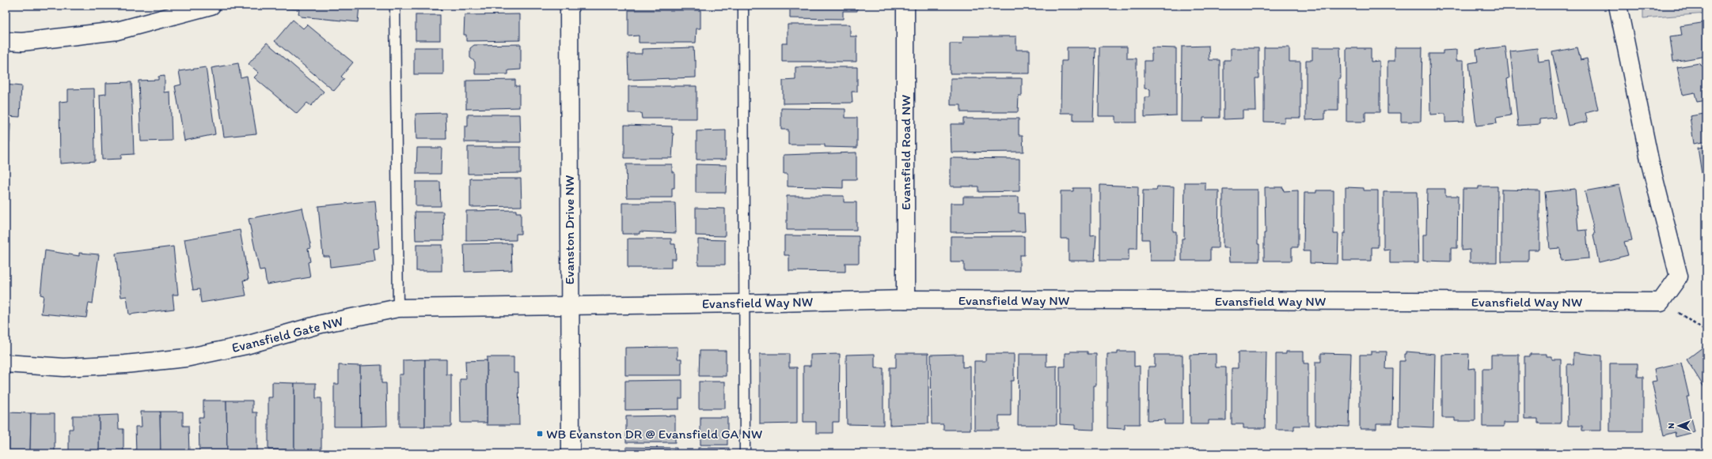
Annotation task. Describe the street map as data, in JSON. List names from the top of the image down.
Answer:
{
  "streets": {
    "street": [
      "Evansfield Road NW",
      "Evanston Drive NW",
      "Evansfield Way NW",
      "Evansfield Gate NW"
    ]
  },
  "crossings": [
    ["Evansfield Road NW", "Evansfield Way NW"],
    ["Evanston Drive NW", "Evansfield Way NW"],
    ["Evanston Drive NW", "Evansfield Gate NW"],
    ["Evansfield Way NW", "Evansfield Gate NW"]
  ],
  "places": {
    "transit": ["WB Evanston DR @ Evansfield GA NW"]
  },
  "north": "left"
}
